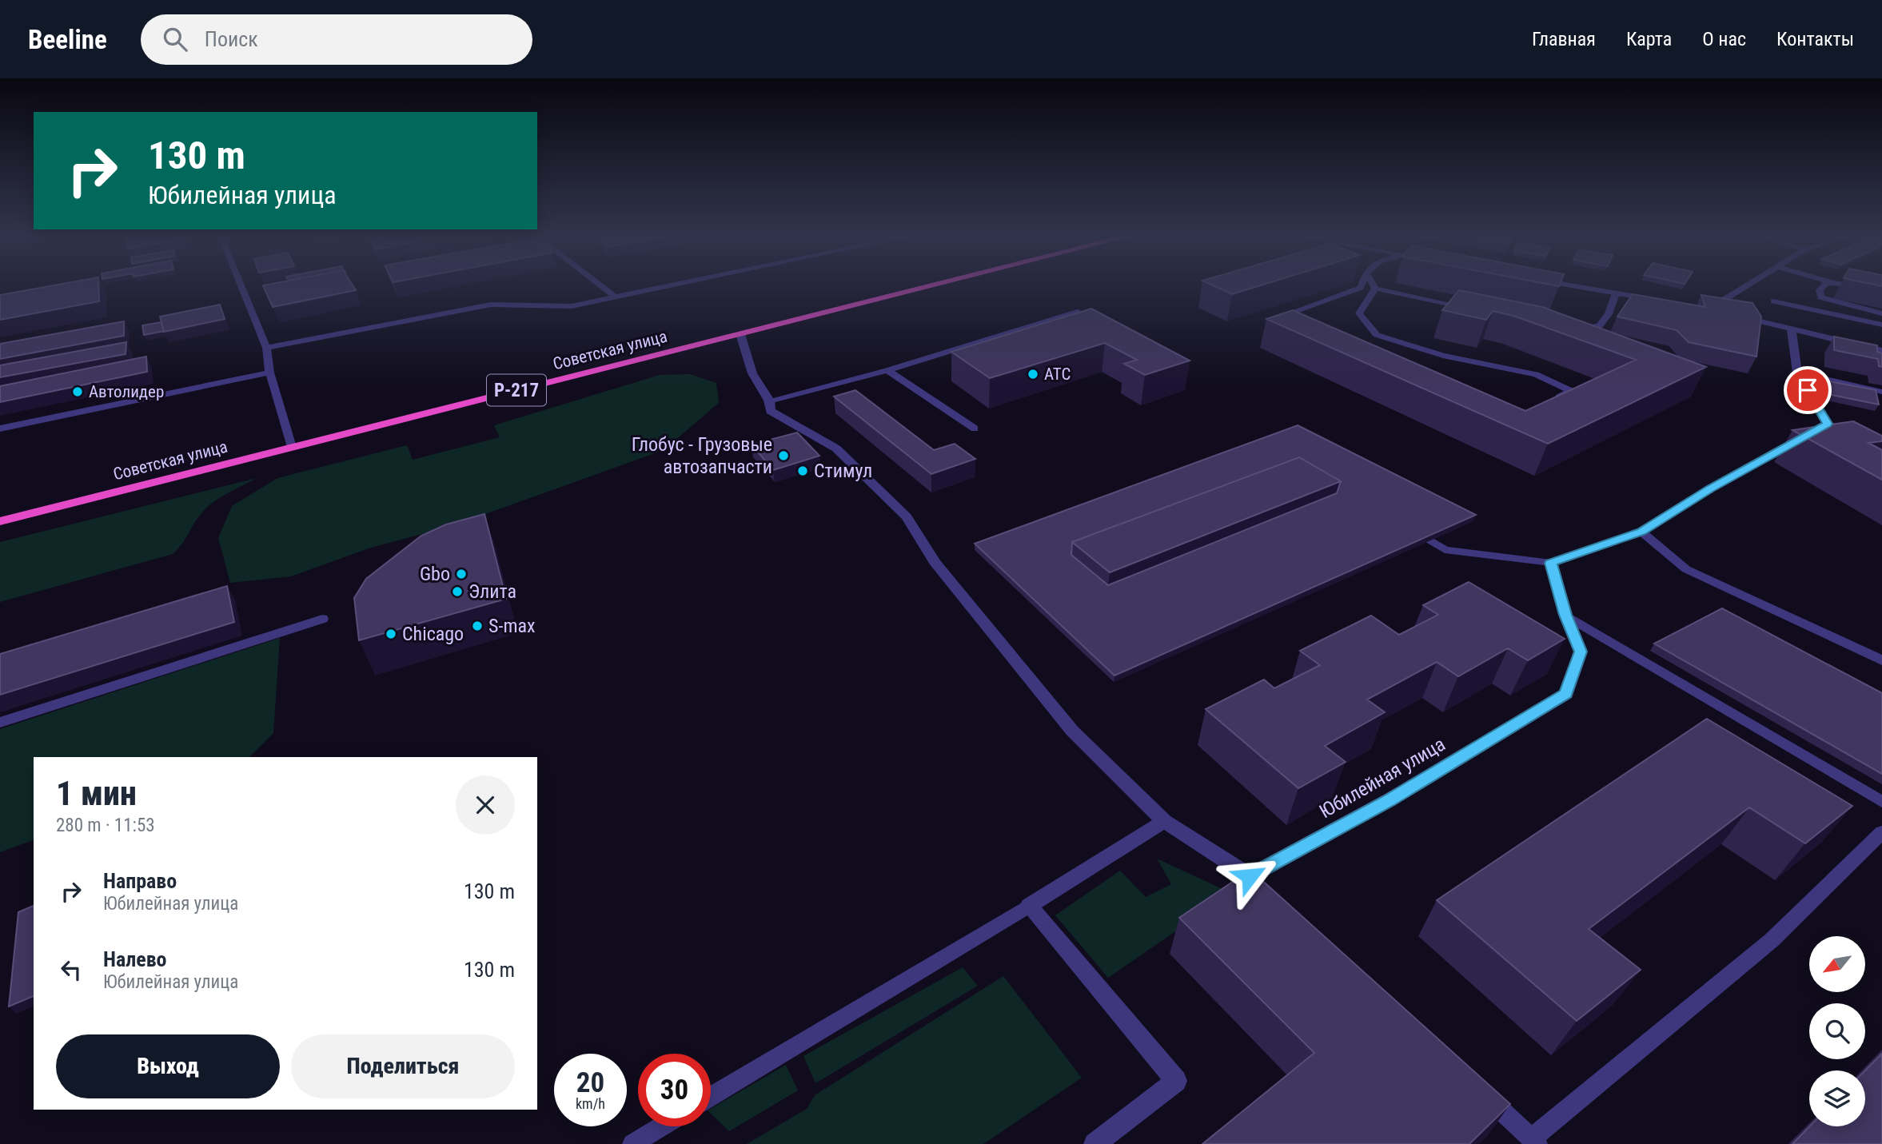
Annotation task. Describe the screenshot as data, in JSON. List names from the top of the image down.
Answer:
{
  "streets": {
    "highway": ["Советская улица", "Р-217"],
    "street": ["Юбилейная улица"]
  },
  "places": [
    "АТС",
    "Автолидер",
    "Глобус - Грузовые автозапчасти",
    "Стимул",
    "Gbo",
    "Элита",
    "S-max",
    "Chicago"
  ],
  "north": "bottom left",
  "page": {
    "header": "Beeline",
    "search": "Поиск",
    "nav": [
      "Главная",
      "Карта",
      "О нас",
      "Контакты"
    ],
    "turn": ["130 m", "Юбилейная улица"],
    "heading": ["1 мин", "280 m · 11:53"],
    "list": [
      {
        "name": "Направо",
        "note": "Юбилейная улица",
        "value": "130 m"
      },
      {
        "name": "Налево",
        "note": "Юбилейная улица",
        "value": "130 m"
      }
    ],
    "buttons": ["Выход", "Поделиться"],
    "speed": "20 km/h",
    "limit": "30"
  }
}
